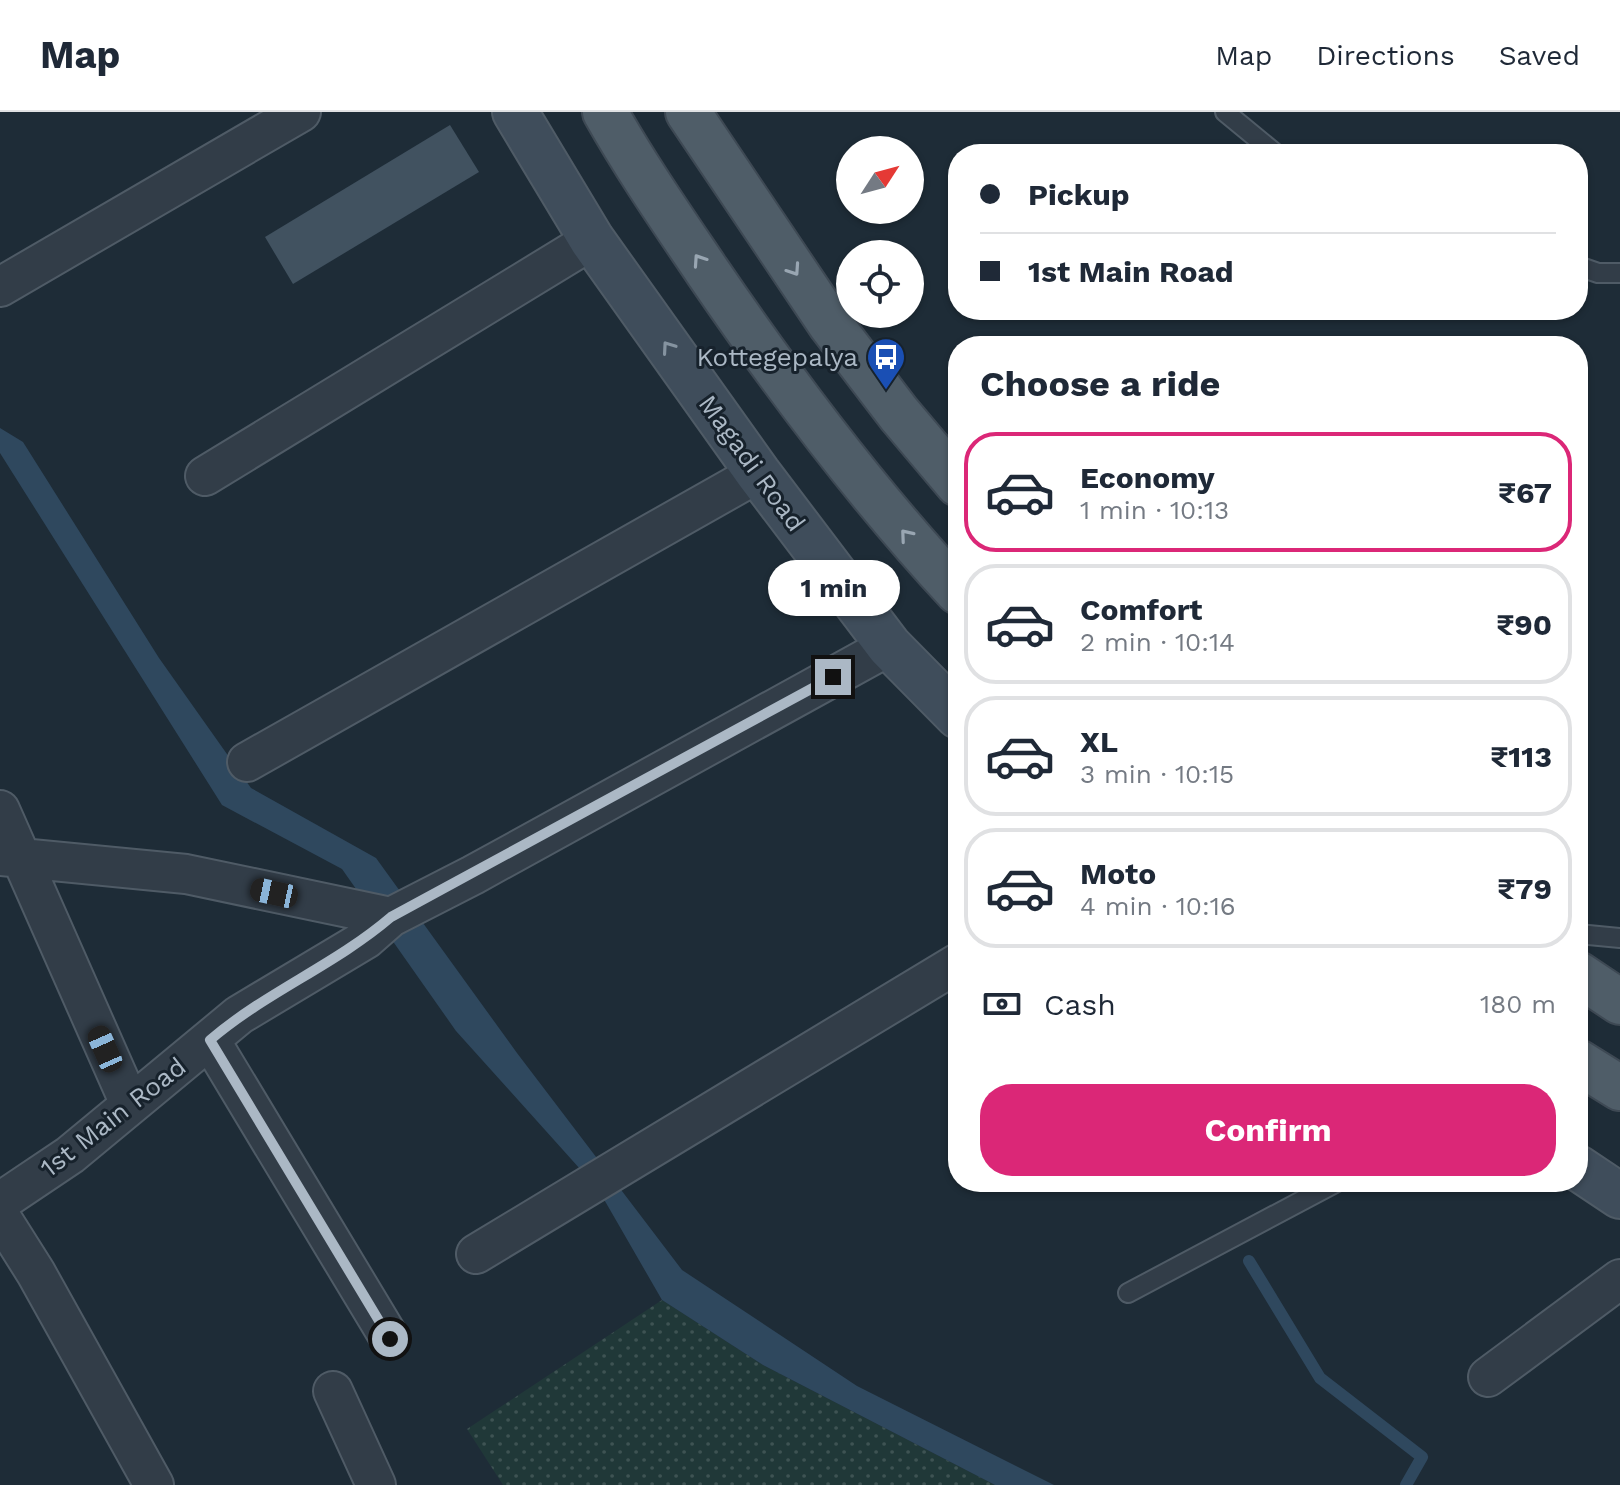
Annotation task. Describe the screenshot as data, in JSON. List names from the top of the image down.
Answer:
{
  "streets": {
    "street": ["Magadi Road", "1st Main Road"]
  },
  "crossings": [
    ["Magadi Road", "1st Main Road"]
  ],
  "one_way": ["Magadi Road"],
  "places": {
    "bus stop": ["Kottegepalya"]
  },
  "north": "top right",
  "page": {
    "header": "Map",
    "nav": ["Map", "Directions", "Saved"],
    "banner": ["Pickup", "1st Main Road"],
    "heading": "Choose a ride",
    "list": [
      {
        "name": "Economy",
        "note": "1 min · 10:13",
        "value": "₹67"
      },
      {
        "name": "Comfort",
        "note": "2 min · 10:14",
        "value": "₹90"
      },
      {
        "name": "XL",
        "note": "3 min · 10:15",
        "value": "₹113"
      },
      {
        "name": "Moto",
        "note": "4 min · 10:16",
        "value": "₹79"
      }
    ],
    "bubble": "1 min",
    "pay": ["Cash", "180 m"],
    "buttons": "Confirm"
  }
}
